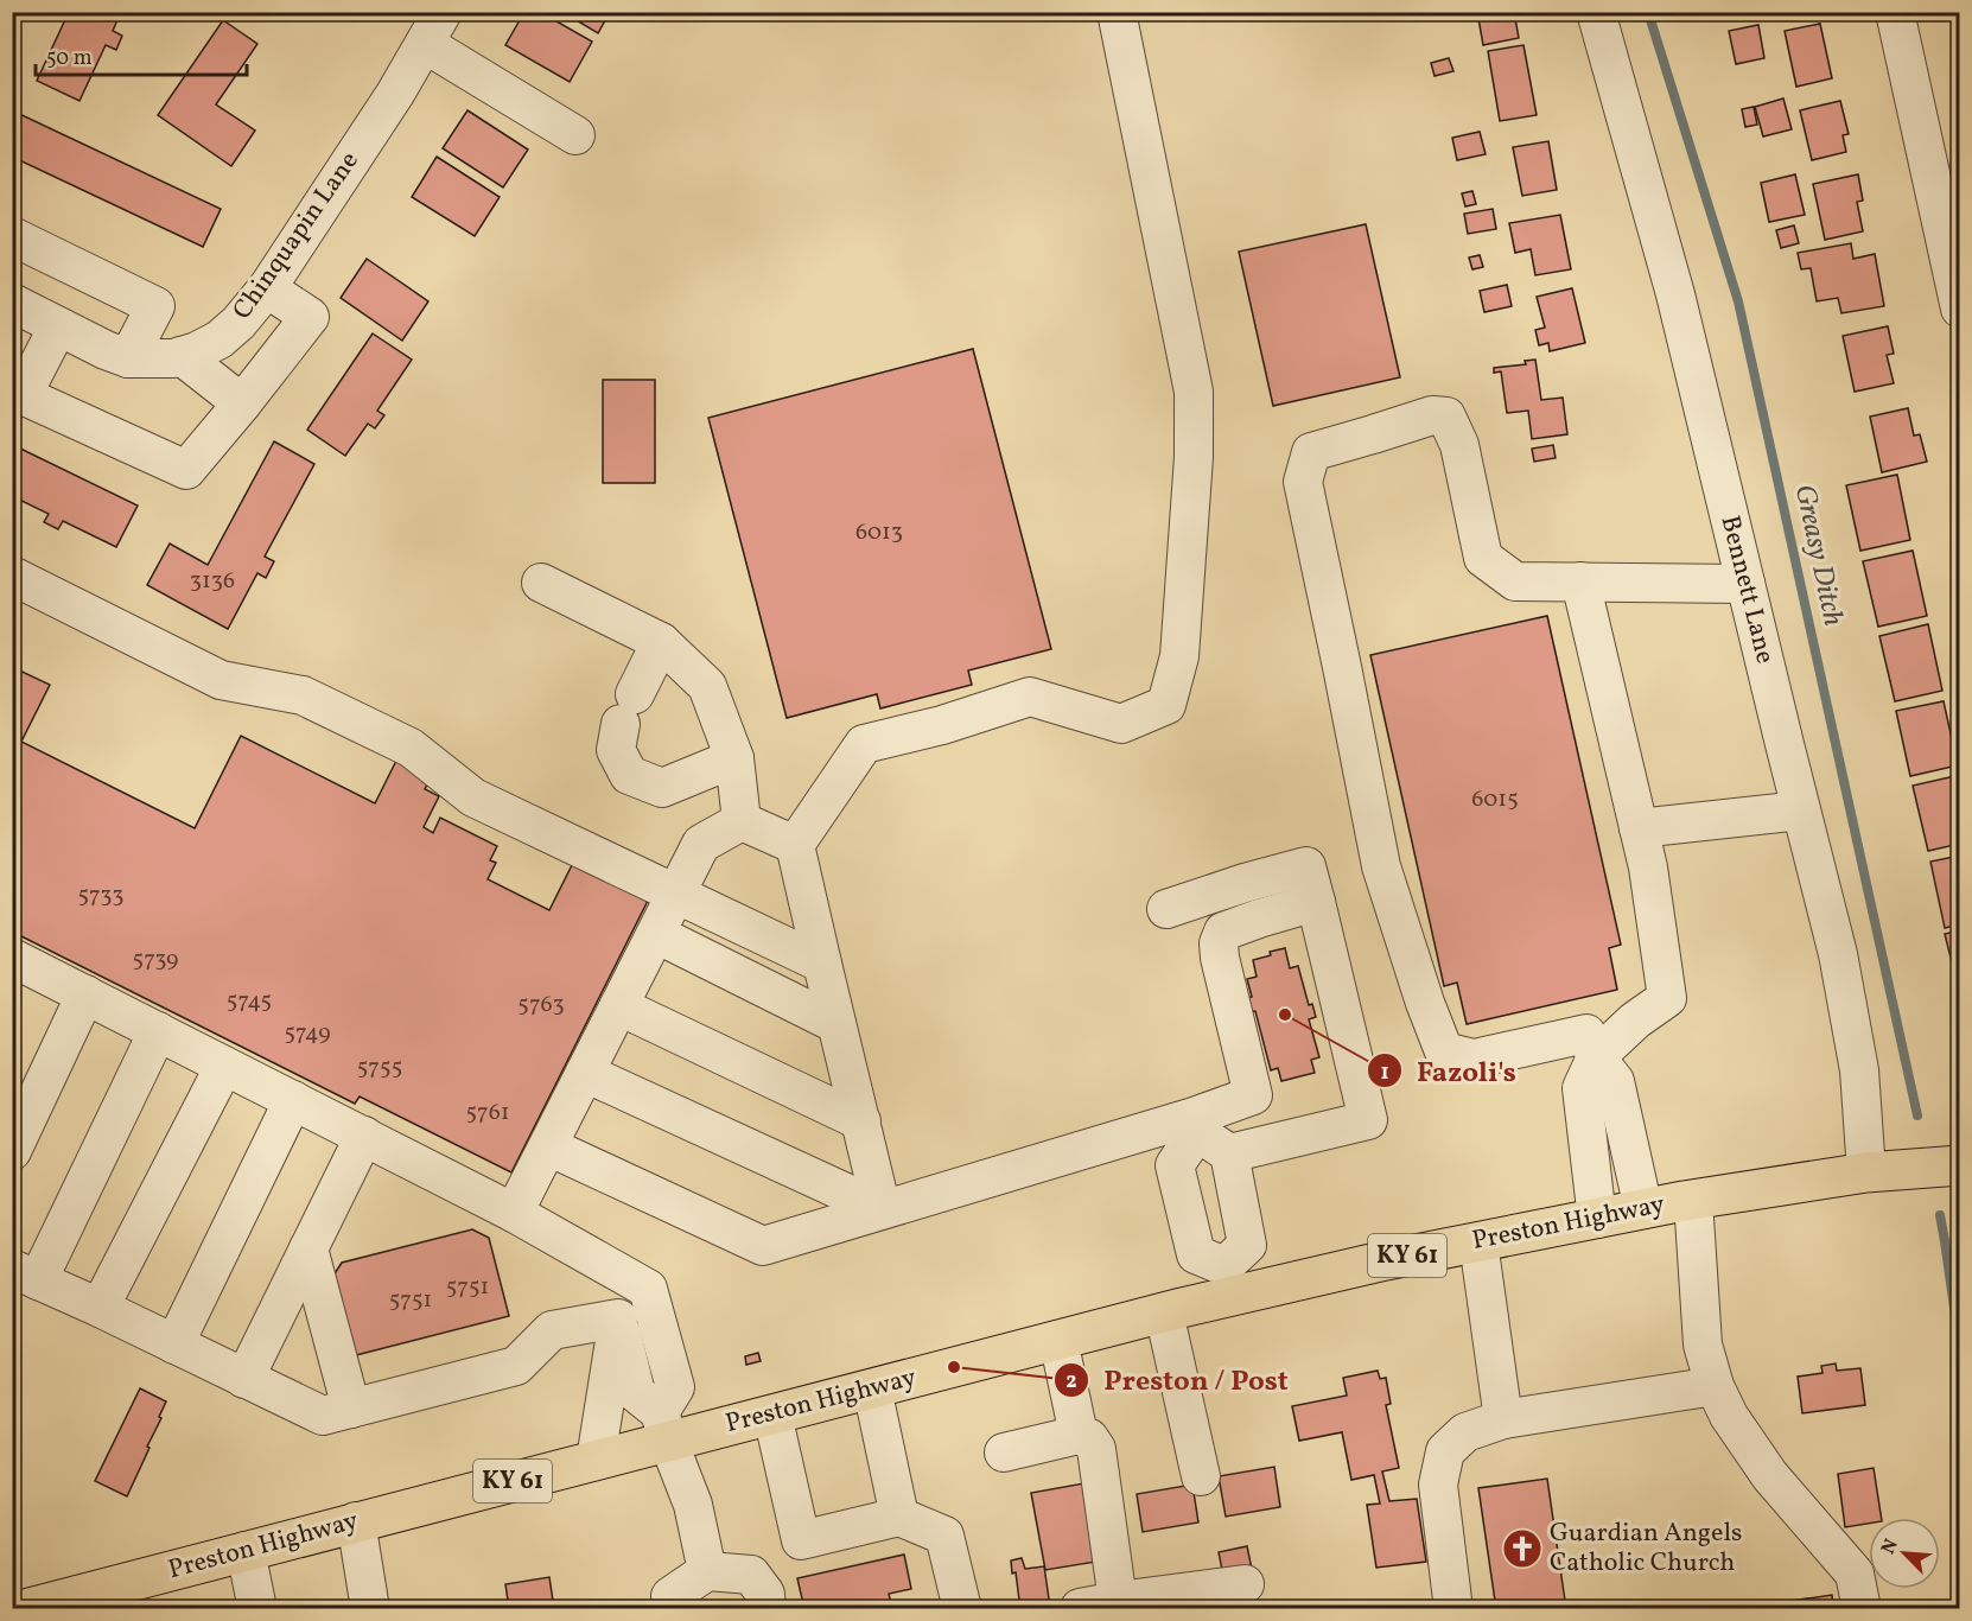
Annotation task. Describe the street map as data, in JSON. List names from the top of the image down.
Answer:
{
  "streets": {
    "main road": ["Preston Highway", "KY 61"],
    "street": ["Chinquapin Lane", "Bennett Lane"]
  },
  "crossings": [
    ["Bennett Lane", "Preston Highway"]
  ],
  "water": ["Greasy Ditch"],
  "places": {
    "other": ["Fazoli's", "Preston / Post"],
    "church": ["Guardian Angels Catholic Church"]
  },
  "house_numbers": [
    "6013",
    "3136",
    "6015",
    "5733",
    "5739",
    "5745",
    "5763",
    "5749",
    "5755",
    "5761",
    "5751",
    "5751"
  ],
  "scale_bar": "50 m",
  "north": "top left"
}
